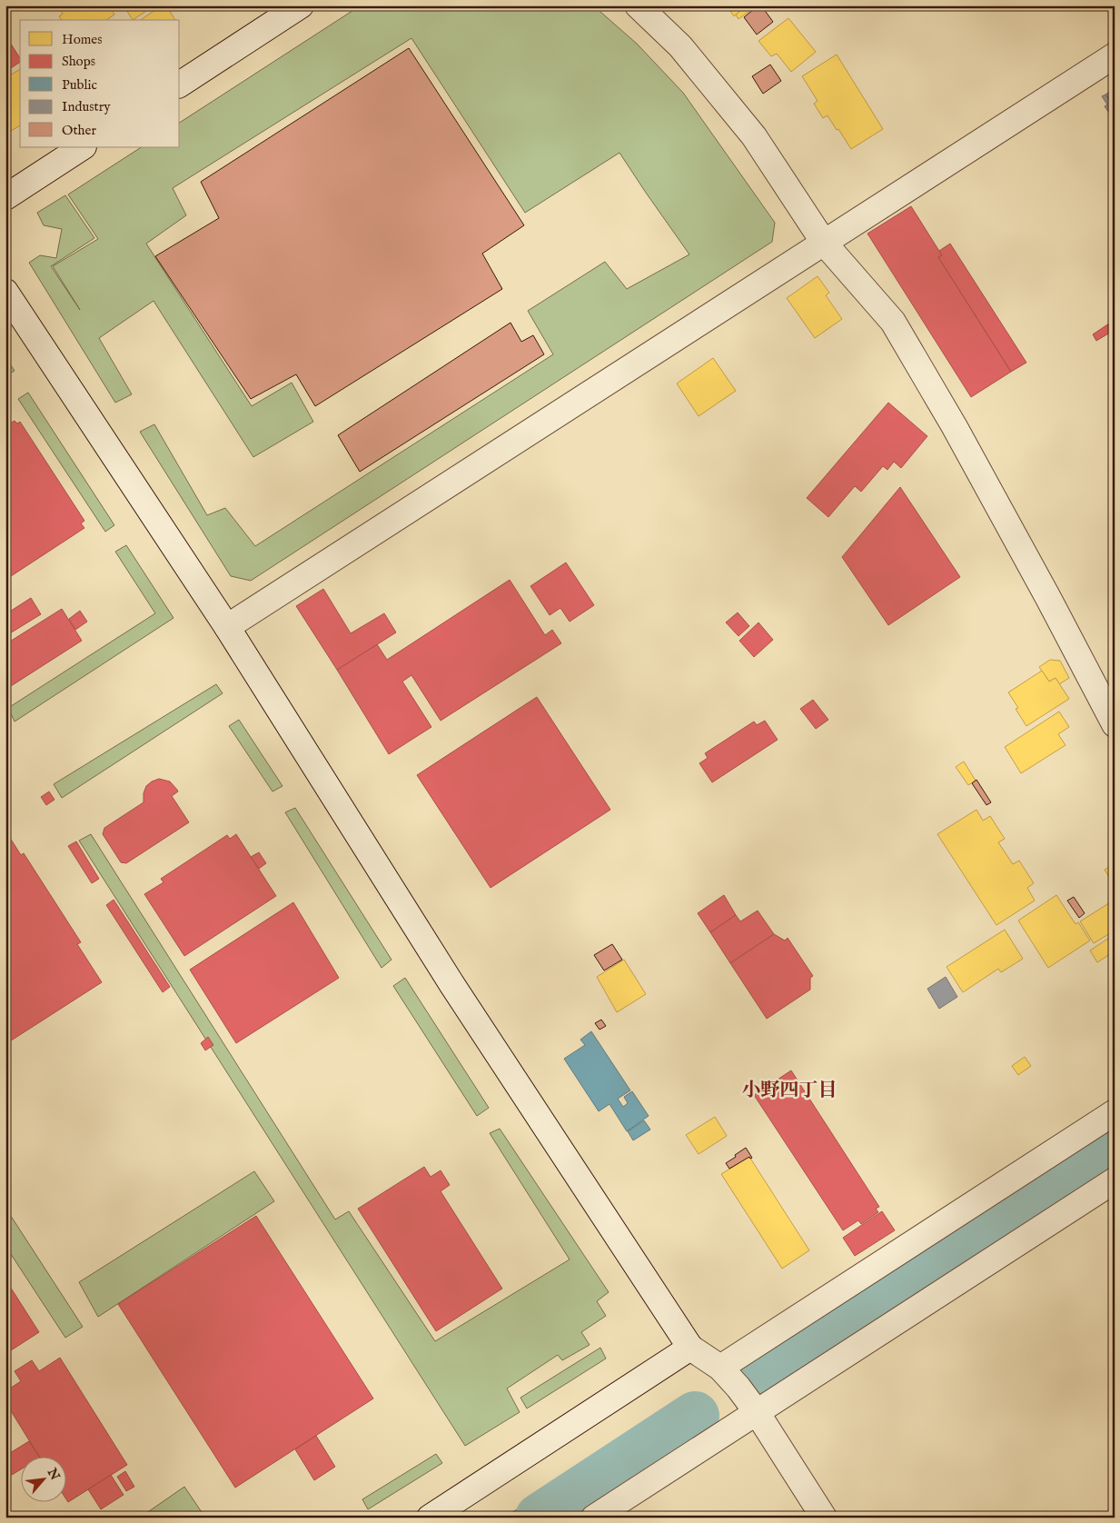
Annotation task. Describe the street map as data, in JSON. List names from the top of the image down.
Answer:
{
  "districts": ["小野四丁目"],
  "legend": [
    "Homes",
    "Shops",
    "Public",
    "Industry",
    "Other"
  ],
  "north": "top right"
}
